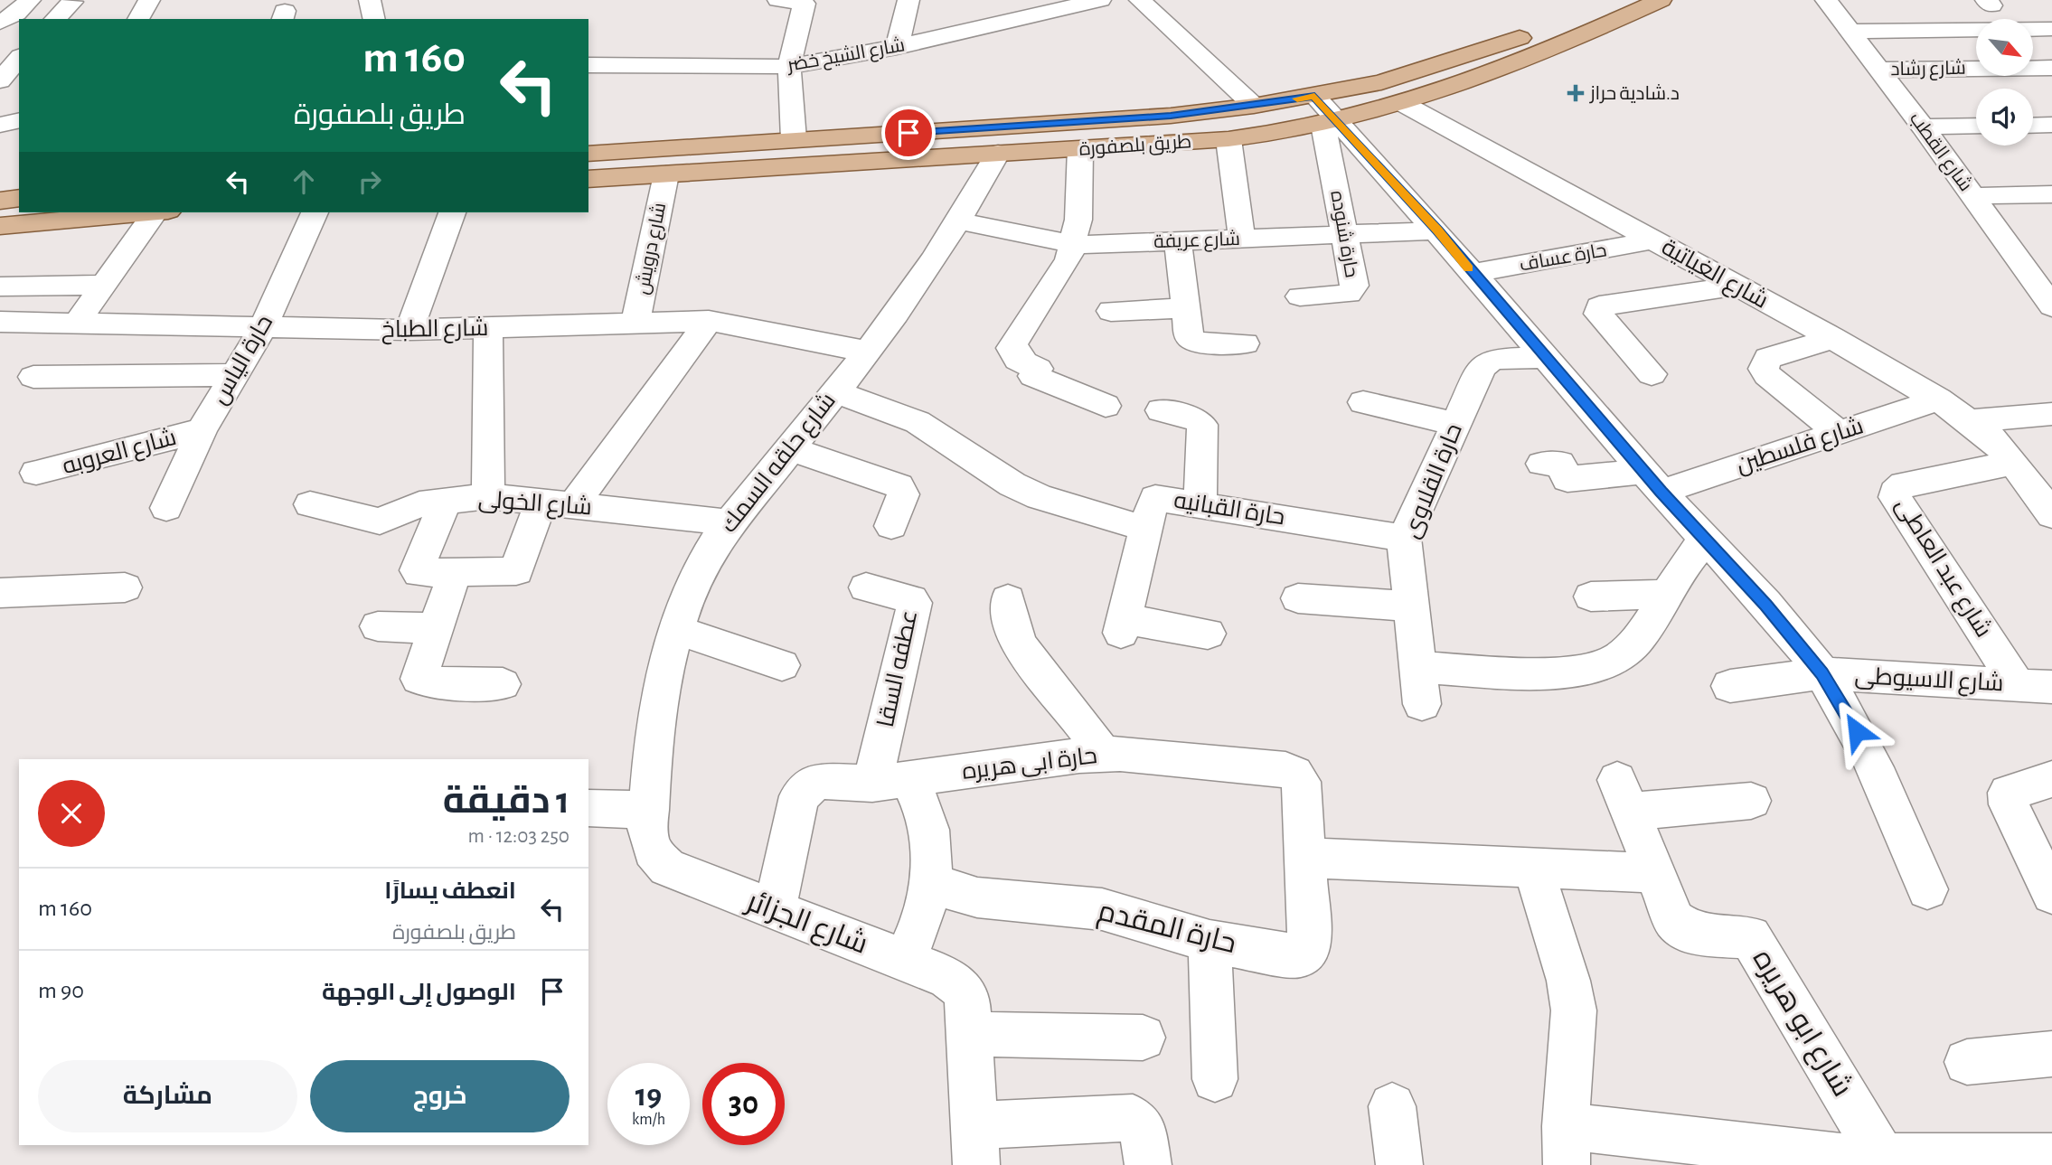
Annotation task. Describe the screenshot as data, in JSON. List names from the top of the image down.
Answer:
{
  "streets": {
    "main road": ["طريق بلصفورة"],
    "street": [
      "شارع الشيخ خضر",
      "شارع رشاد",
      "شارع القطب",
      "حارة شنوده",
      "شارع عريفة",
      "شارع درويش",
      "حارة عساف",
      "شارع الغياتية",
      "شارع الطباخ",
      "حارة الياس",
      "شارع فلسطين",
      "شارع العروبه",
      "شارع حلقه السمك",
      "حارة القلاوى",
      "شارع الخولى",
      "حارة القبانيه",
      "شارع عبد العاطى",
      "عطفه السقا",
      "شارع الاسيوطى",
      "حارة ابى هريره",
      "شارع الجزائر",
      "حارة المقدم",
      "شارع ابو هريره"
    ]
  },
  "crossings": [
    ["شارع رشاد", "شارع القطب"],
    ["طريق بلصفورة", "حارة شنوده"],
    ["طريق بلصفورة", "شارع درويش"],
    ["طريق بلصفورة", "شارع الغياتية"],
    ["طريق بلصفورة", "شارع حلقه السمك"],
    ["حارة شنوده", "شارع عريفة"],
    ["شارع عريفة", "شارع حلقه السمك"],
    ["شارع درويش", "شارع الطباخ"],
    ["حارة عساف", "شارع الغياتية"],
    ["شارع الغياتية", "شارع فلسطين"],
    ["شارع الغياتية", "شارع عبد العاطى"],
    ["شارع الطباخ", "حارة الياس"],
    ["شارع الطباخ", "شارع حلقه السمك"],
    ["حارة الياس", "شارع العروبه"],
    ["شارع حلقه السمك", "شارع الخولى"],
    ["شارع حلقه السمك", "شارع الجزائر"],
    ["حارة القلاوى", "حارة القبانيه"],
    ["شارع عبد العاطى", "شارع الاسيوطى"],
    ["عطفه السقا", "حارة ابى هريره"],
    ["عطفه السقا", "شارع الجزائر"],
    ["عطفه السقا", "حارة المقدم"],
    ["حارة ابى هريره", "شارع الجزائر"],
    ["حارة ابى هريره", "حارة المقدم"],
    ["شارع الجزائر", "حارة المقدم"]
  ],
  "places": {
    "health": ["د.شادية حراز"]
  },
  "north": "bottom right",
  "page": {
    "turn": ["160 m", "طريق بلصفورة"],
    "heading": ["1 دقيقة", "250 m · 12:03"],
    "list": [
      {
        "name": "انعطف يسارًا",
        "note": "طريق بلصفورة",
        "value": "160 m"
      },
      {
        "name": "الوصول إلى الوجهة",
        "value": "90 m"
      }
    ],
    "buttons": ["خروج", "مشاركة"],
    "speed": "19 km/h",
    "limit": "30"
  }
}
